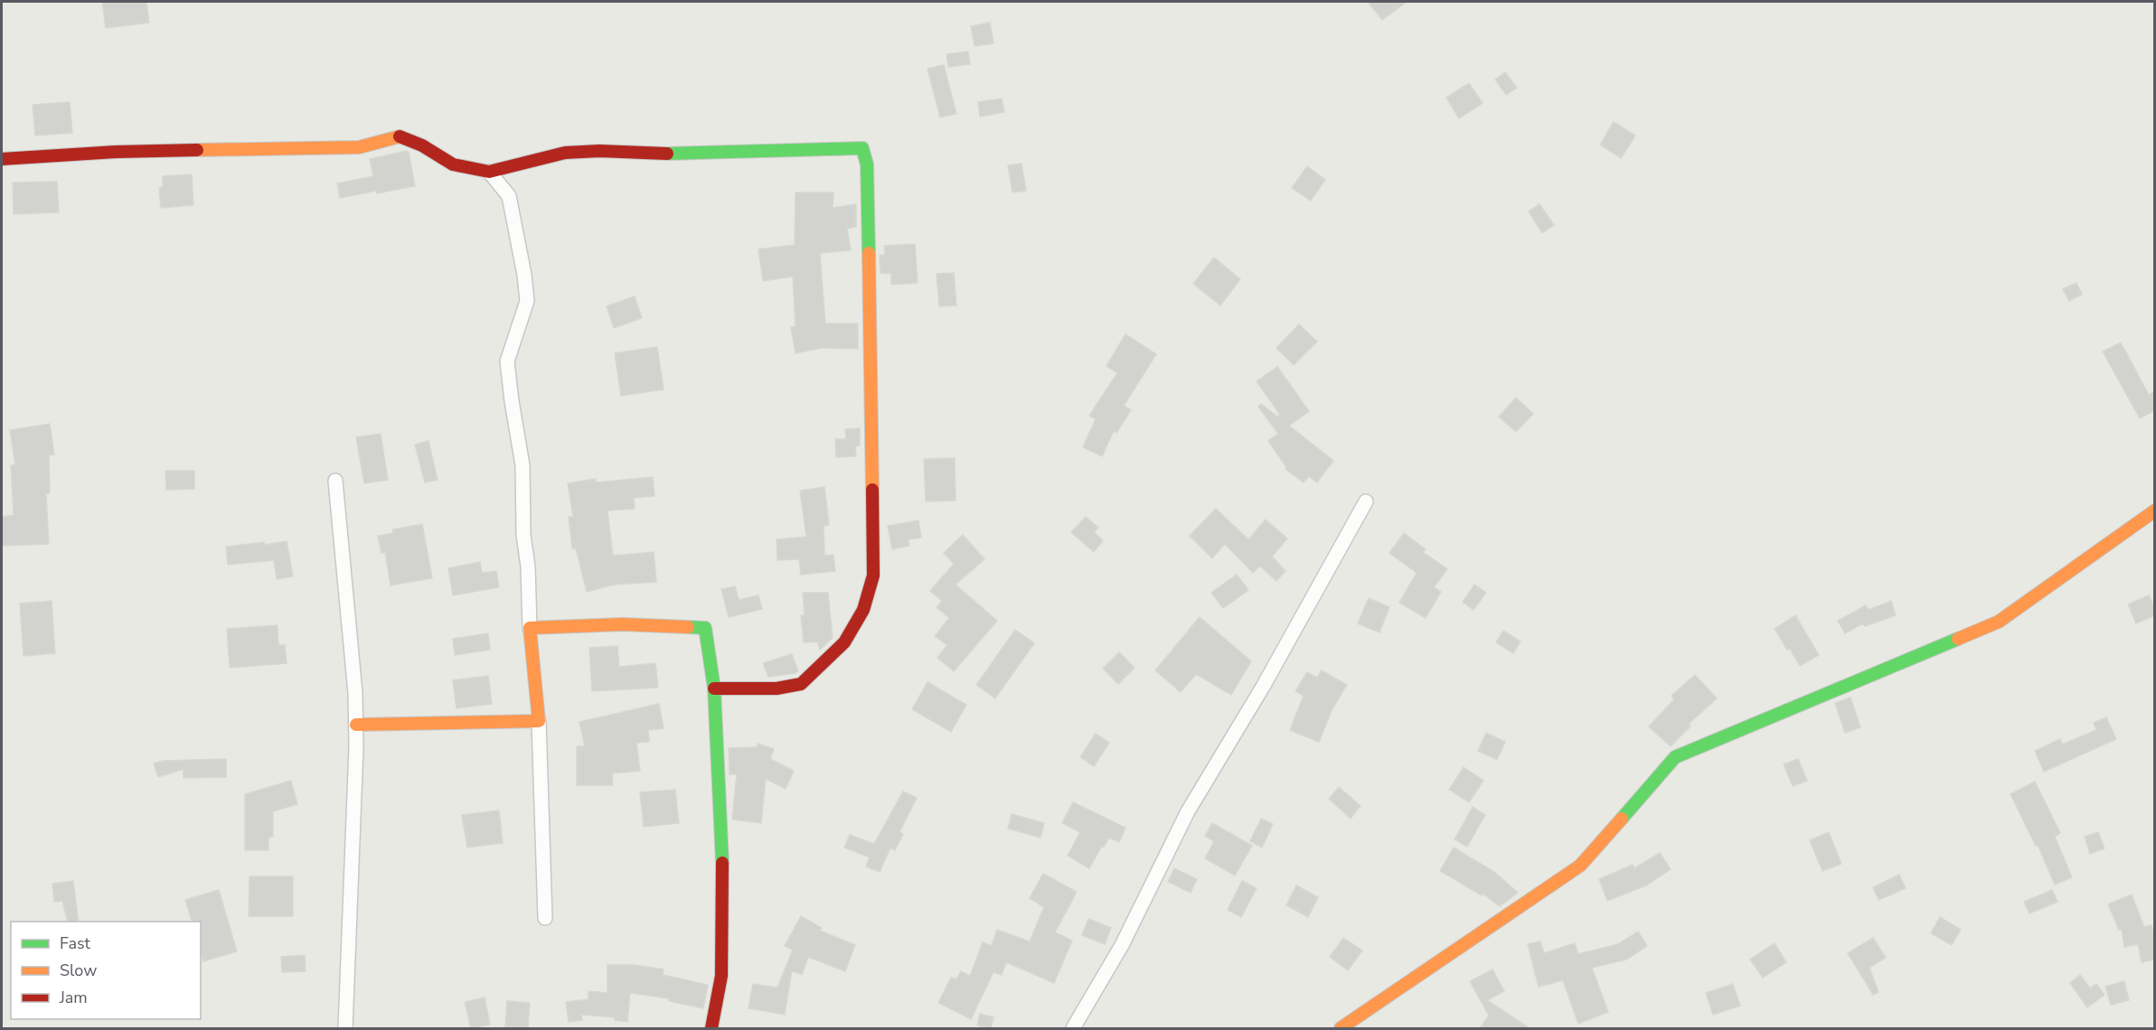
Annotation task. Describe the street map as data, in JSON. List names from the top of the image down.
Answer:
{
  "legend": ["Fast", "Slow", "Jam"]
}
